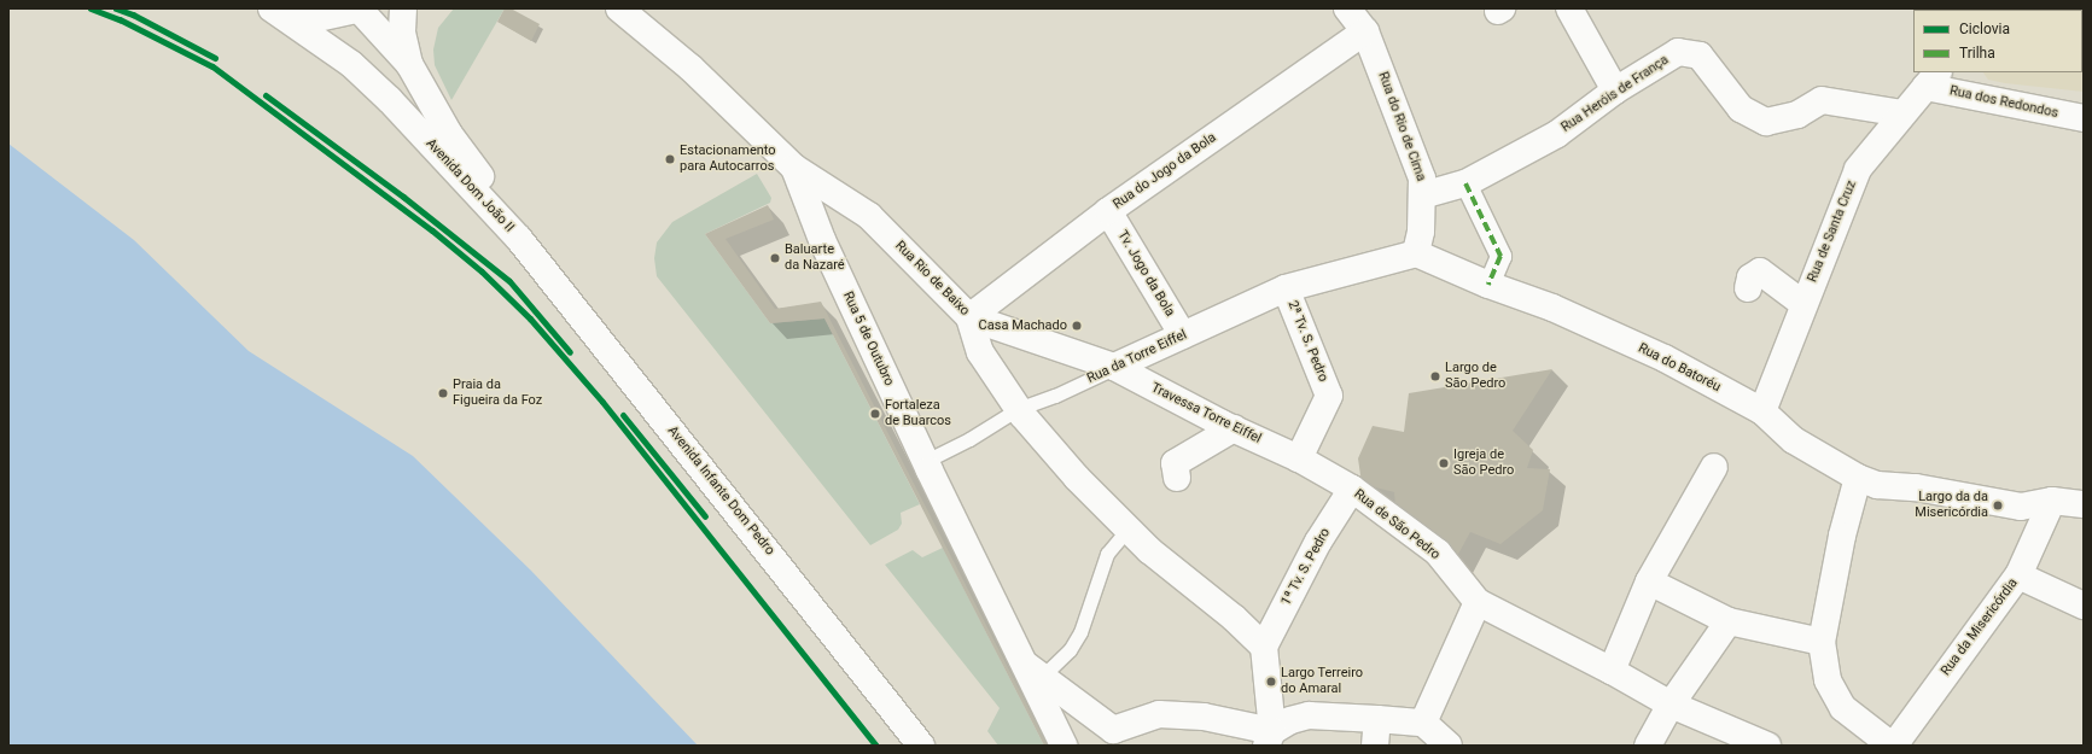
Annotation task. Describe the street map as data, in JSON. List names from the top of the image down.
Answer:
{
  "streets": {
    "street": [
      "Rua Heróis de França",
      "Rua dos Redondos",
      "Rua do Rio de Cima",
      "Rua do Jogo da Bola",
      "Avenida Dom João II",
      "Rua de Santa Cruz",
      "Tv. Jogo da Bola",
      "Rua Rio de Baixo",
      "Rua 5 de Outubro",
      "2ª Tv. S. Pedro",
      "Rua da Torre Eiffel",
      "Rua do Batoréu",
      "Travessa Torre Eiffel",
      "Avenida Infante Dom Pedro",
      "Rua de São Pedro",
      "1ª Tv. S. Pedro",
      "Rua da Misericórdia"
    ]
  },
  "crossings": [
    ["Rua Heróis de França", "Rua do Rio de Cima"],
    ["Rua Heróis de França", "Rua de Santa Cruz"],
    ["Rua dos Redondos", "Rua de Santa Cruz"],
    ["Rua do Rio de Cima", "Rua do Jogo da Bola"],
    ["Rua do Rio de Cima", "Rua da Torre Eiffel"],
    ["Rua do Rio de Cima", "Rua do Batoréu"],
    ["Rua do Jogo da Bola", "Tv. Jogo da Bola"],
    ["Rua do Jogo da Bola", "Rua Rio de Baixo"],
    ["Avenida Dom João II", "Avenida Infante Dom Pedro"],
    ["Rua de Santa Cruz", "Rua do Batoréu"],
    ["Tv. Jogo da Bola", "Rua da Torre Eiffel"],
    ["Rua Rio de Baixo", "Rua 5 de Outubro"],
    ["Rua Rio de Baixo", "Rua da Torre Eiffel"],
    ["Rua Rio de Baixo", "Travessa Torre Eiffel"],
    ["Rua 5 de Outubro", "Rua da Torre Eiffel"],
    ["2ª Tv. S. Pedro", "Rua da Torre Eiffel"],
    ["2ª Tv. S. Pedro", "Travessa Torre Eiffel"],
    ["2ª Tv. S. Pedro", "Rua de São Pedro"],
    ["Rua da Torre Eiffel", "Rua do Batoréu"],
    ["Rua da Torre Eiffel", "Travessa Torre Eiffel"],
    ["Rua do Batoréu", "Rua da Misericórdia"],
    ["Travessa Torre Eiffel", "Rua de São Pedro"],
    ["Rua de São Pedro", "1ª Tv. S. Pedro"]
  ],
  "places": [
    "Estacionamento para Autocarros",
    "Baluarte da Nazaré",
    "Casa Machado",
    "Largo de São Pedro",
    "Praia da Figueira da Foz",
    "Fortaleza de Buarcos",
    "Igreja de São Pedro",
    "Largo da da Misericórdia",
    "Largo Terreiro do Amaral"
  ],
  "legend": ["Ciclovia", "Trilha"]
}
